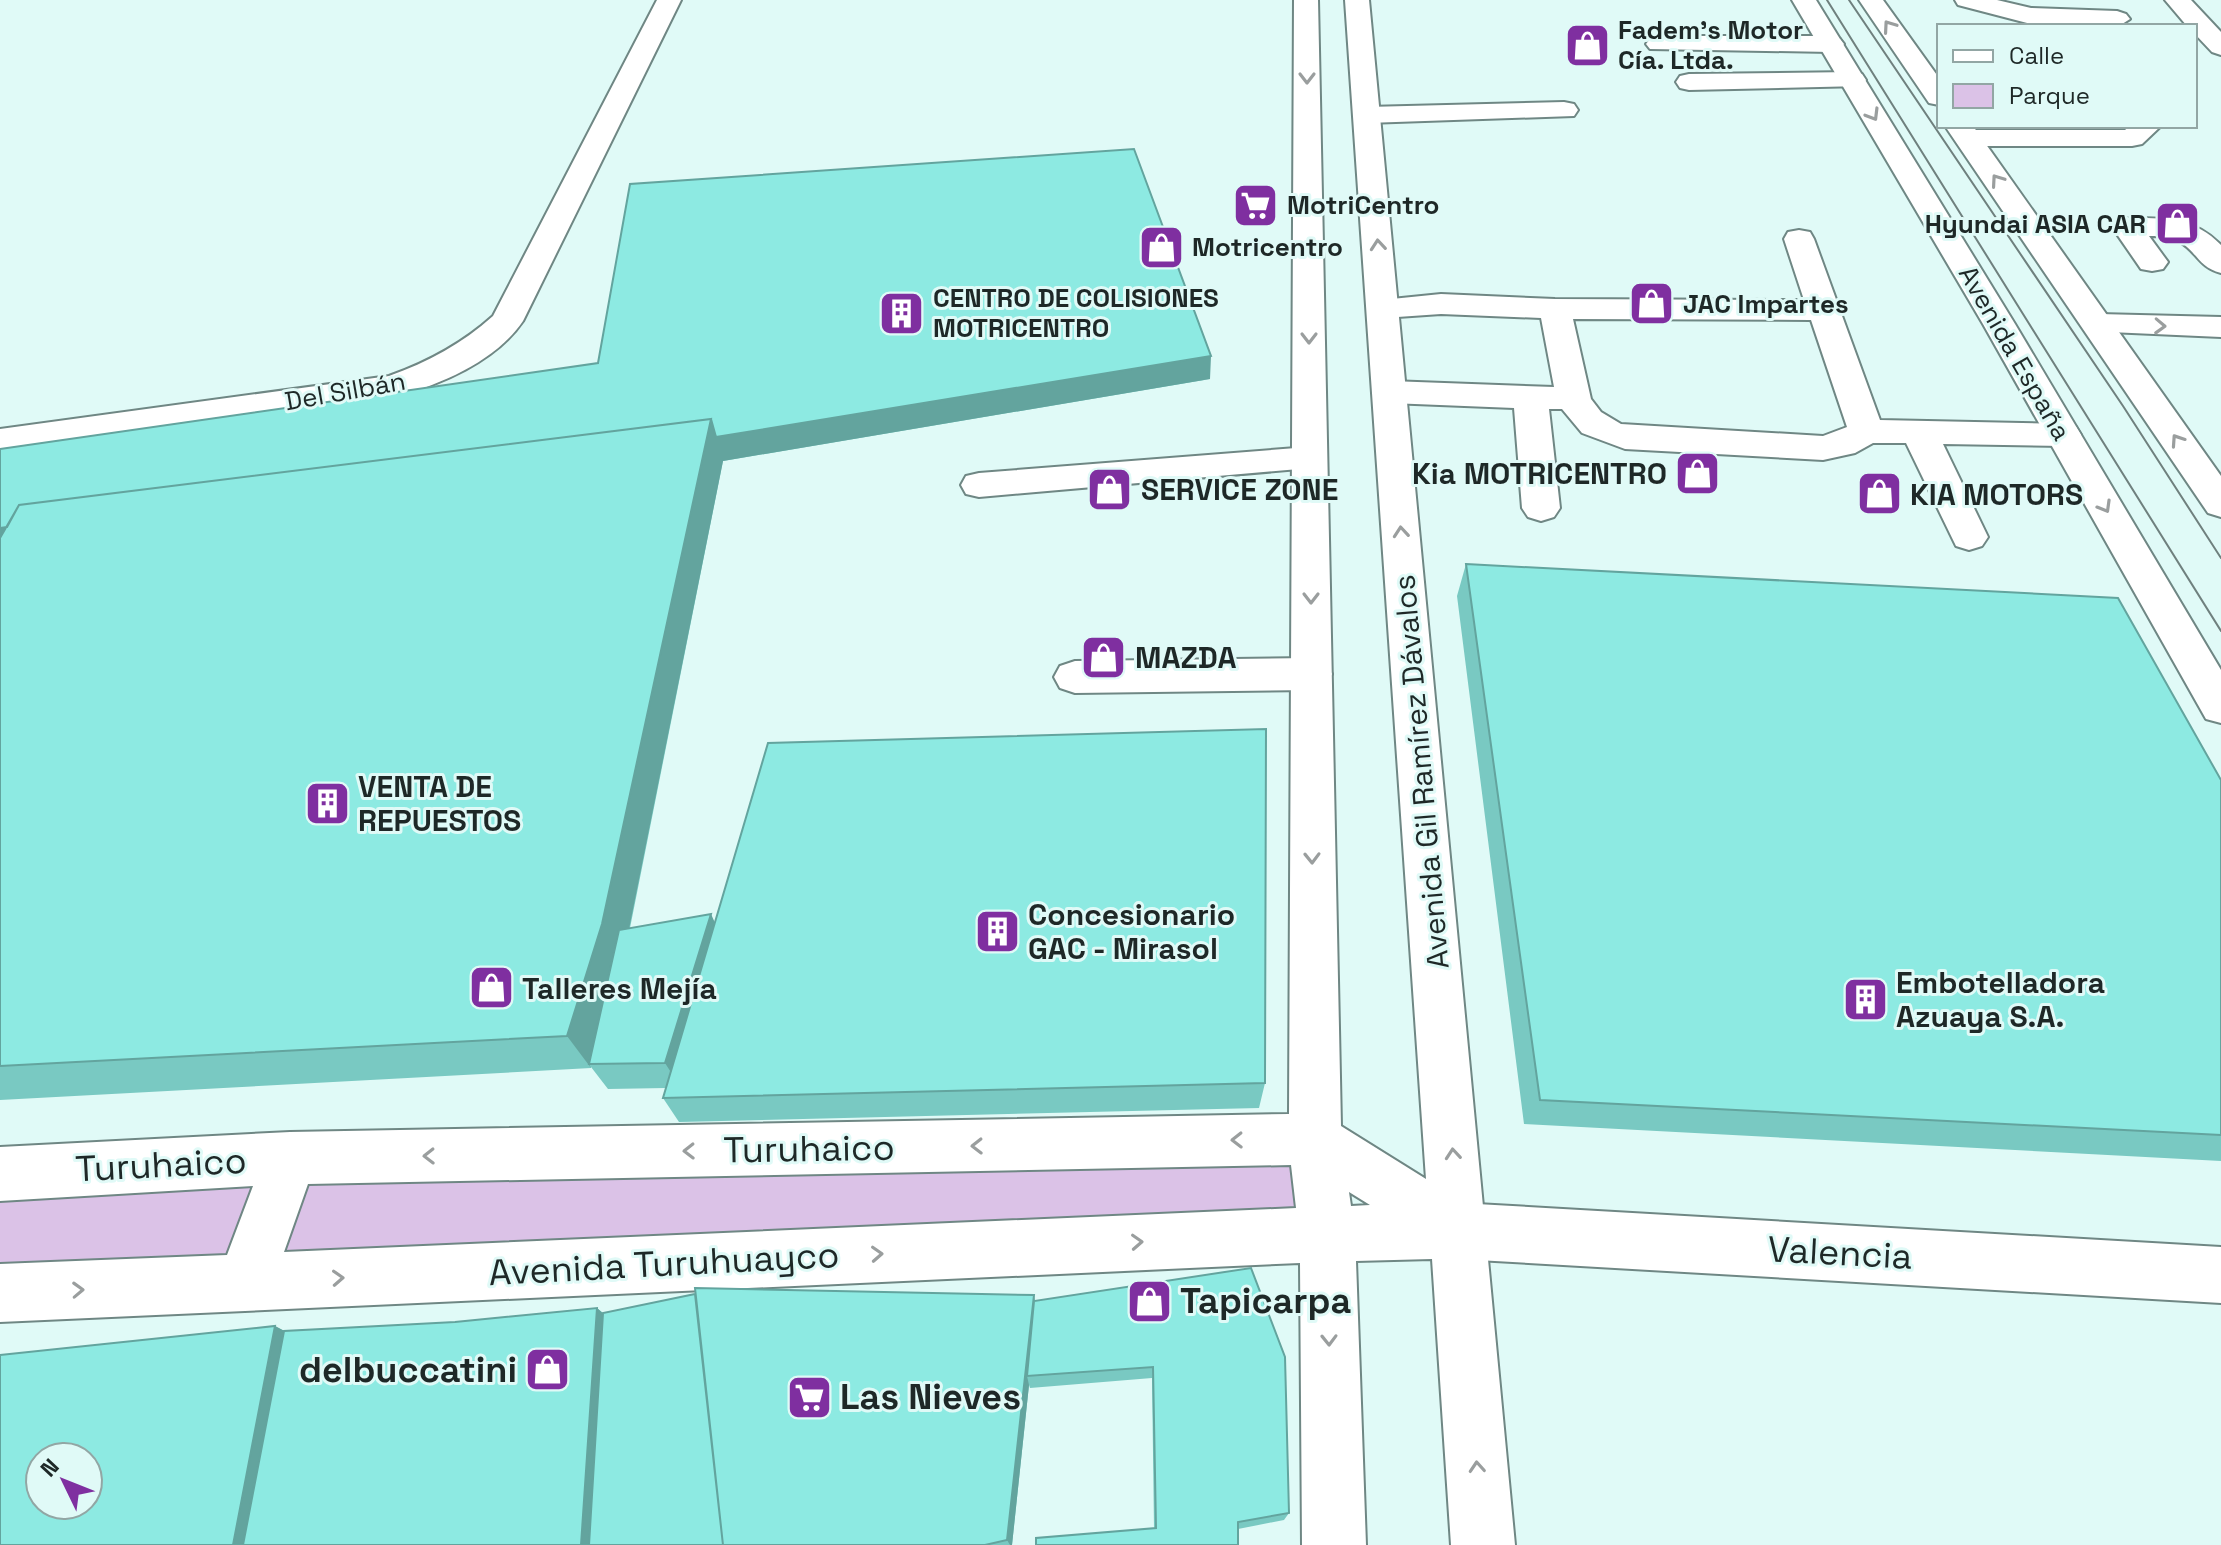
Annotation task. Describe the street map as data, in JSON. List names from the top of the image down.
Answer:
{
  "streets": {
    "main road": [
      "Avenida España",
      "Del Silbán",
      "Avenida Gil Ramírez Dávalos",
      "Turuhaico",
      "Valencia",
      "Avenida Turuhuayco"
    ]
  },
  "crossings": [
    ["Avenida Gil Ramírez Dávalos", "Valencia"]
  ],
  "one_way": ["Turuhaico", "Avenida Turuhuayco"],
  "places": {
    "shop": [
      "Fadem's Motor Cía. Ltda.",
      "Hyundai ASIA CAR",
      "Motricentro",
      "JAC Impartes",
      "Kia MOTRICENTRO",
      "SERVICE ZONE",
      "KIA MOTORS",
      "MAZDA",
      "Talleres Mejía",
      "Tapicarpa",
      "delbuccatini"
    ],
    "supermarket": ["MotriCentro", "Las Nieves"],
    "building": [
      "CENTRO DE COLISIONES MOTRICENTRO",
      "VENTA DE REPUESTOS",
      "Concesionario GAC - Mirasol",
      "Embotelladora Azuaya S.A."
    ]
  },
  "legend": ["Calle", "Parque"],
  "north": "top left"
}
